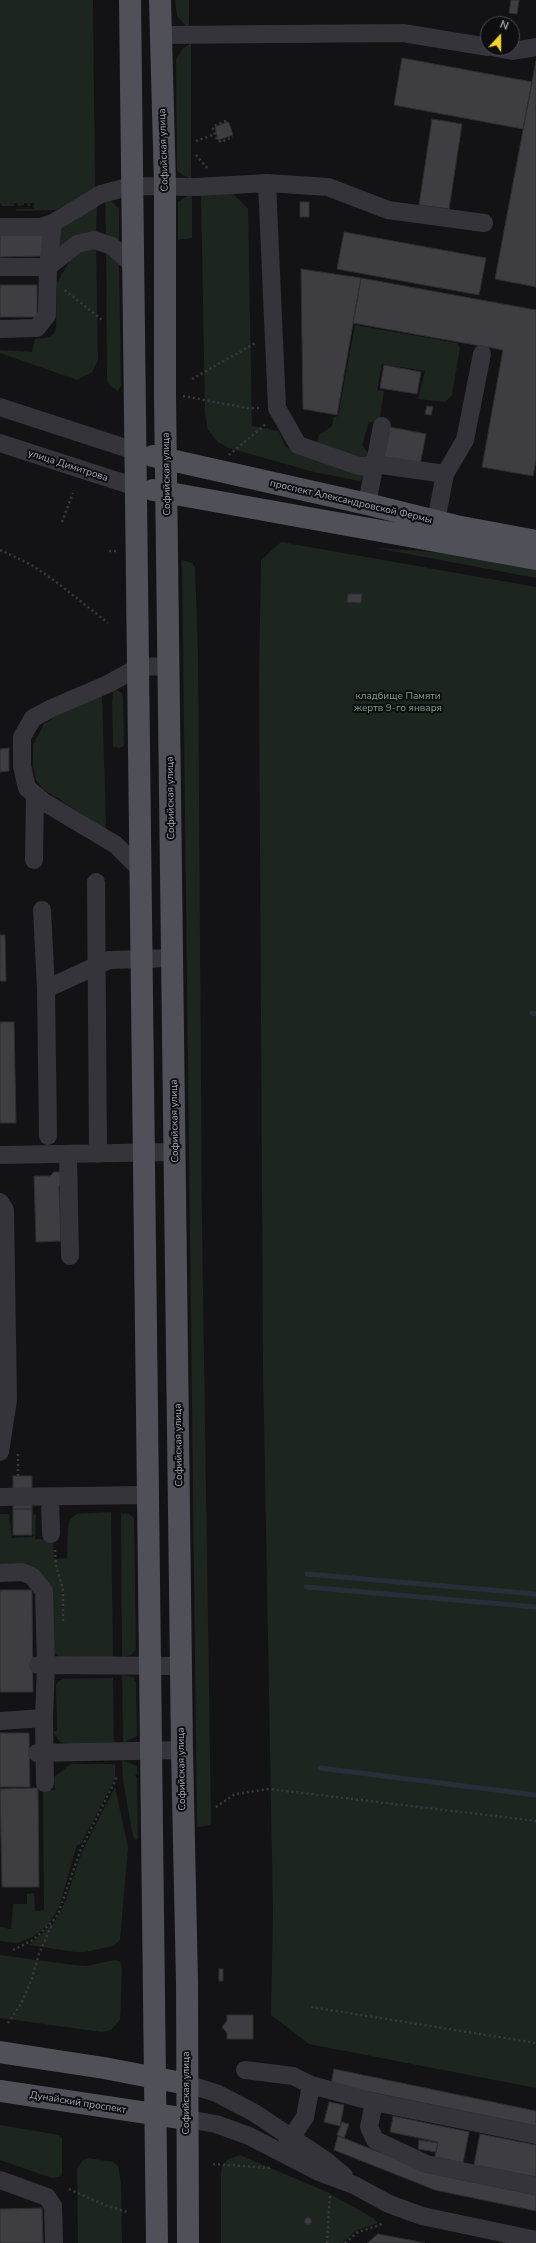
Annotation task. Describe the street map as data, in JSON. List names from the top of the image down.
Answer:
{
  "streets": {
    "main road": ["Софийская улица", "проспект Александровской Фермы", "Дунайский проспект"],
    "street": ["улица Димитрова"]
  },
  "crossings": [
    ["Софийская улица", "проспект Александровской Фермы"],
    ["Софийская улица", "Дунайский проспект"],
    ["улица Димитрова", "проспект Александровской Фермы"]
  ],
  "parks": ["кладбище Памяти жертв 9-го января"],
  "north": "top"
}
